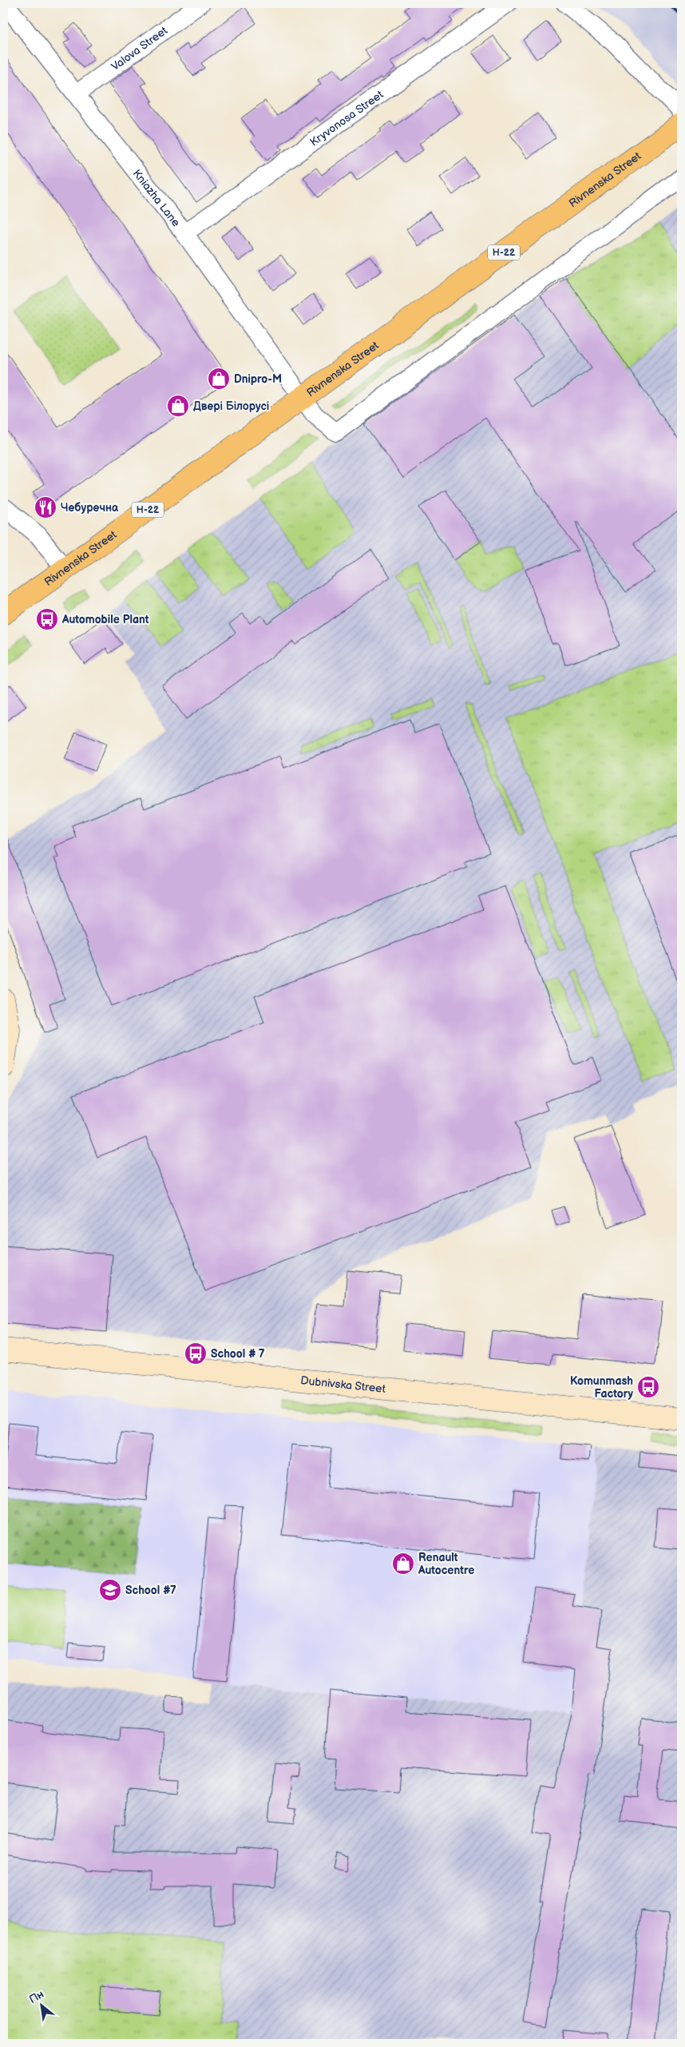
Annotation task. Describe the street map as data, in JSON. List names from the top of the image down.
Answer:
{
  "streets": {
    "main road": ["Rivnenska Street", "Н-22", "Dubnivska Street"],
    "street": ["Valova Street", "Kryvonosa Street", "Kniazha Lane"]
  },
  "crossings": [
    ["Valova Street", "Kniazha Lane"],
    ["Kryvonosa Street", "Kniazha Lane"],
    ["Rivnenska Street", "Kniazha Lane"]
  ],
  "places": {
    "shop": ["Dnipro-M", "Двері Білорусі", "Renault Autocentre"],
    "restaurant": ["Чебуречна"],
    "bus stop": ["Automobile Plant", "School # 7", "Komunmash Factory"],
    "school or university": ["School #7"]
  },
  "north": "top left"
}
